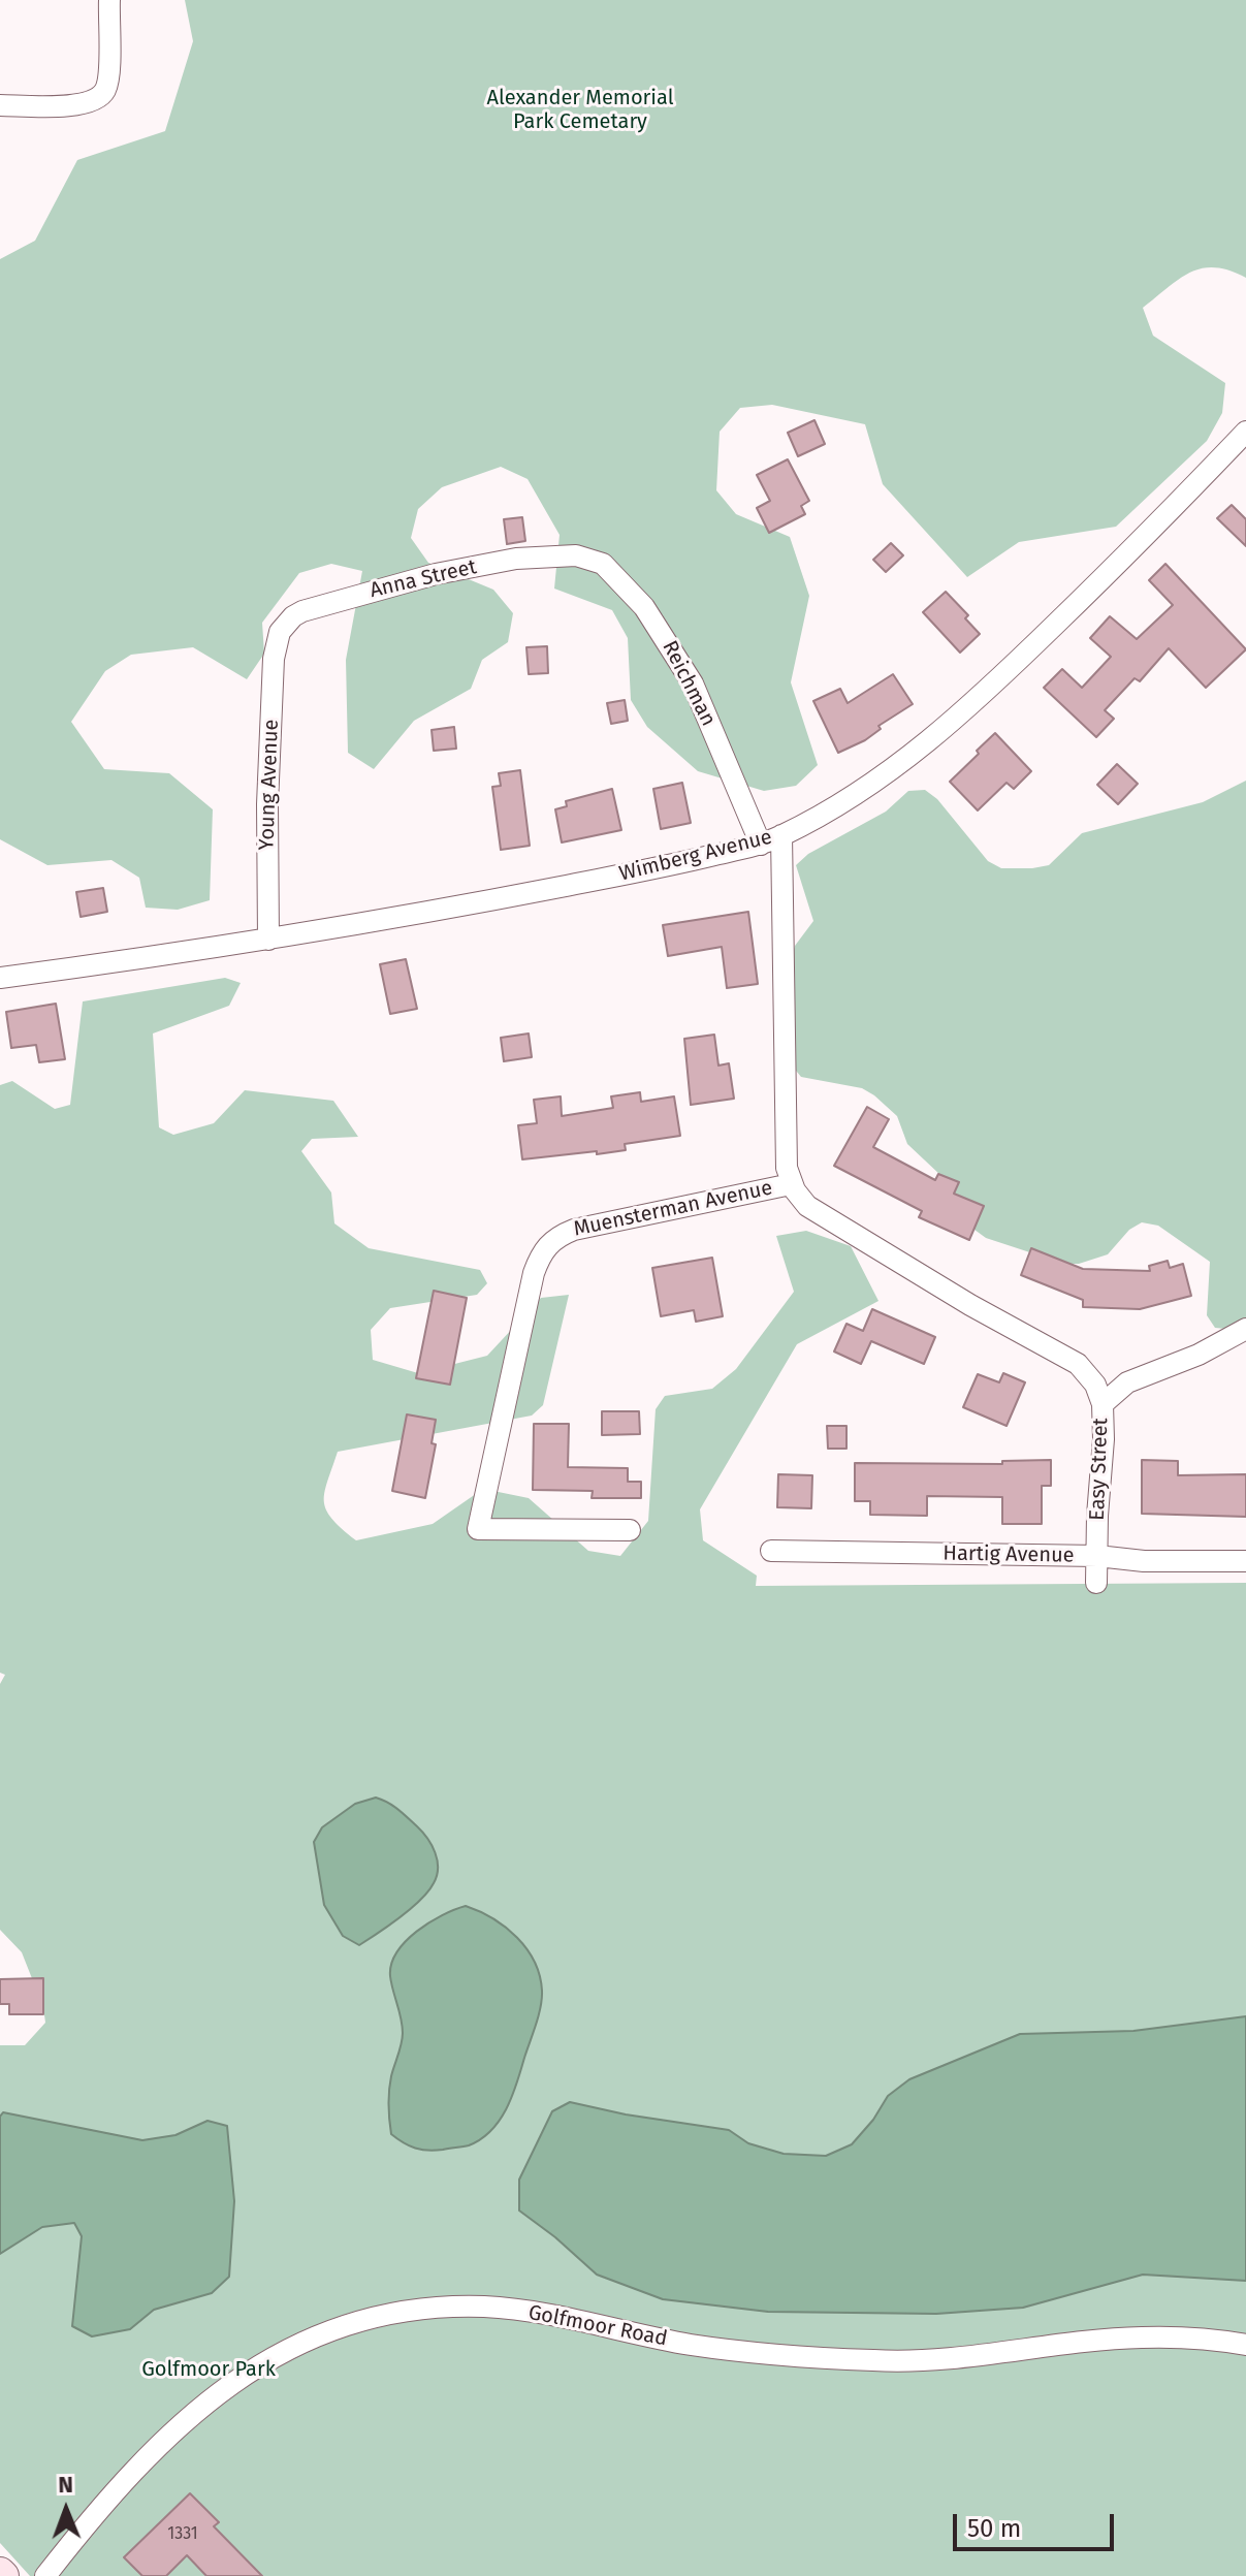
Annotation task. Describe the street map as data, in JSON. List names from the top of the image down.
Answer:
{
  "streets": {
    "street": [
      "Anna Street",
      "Reichman",
      "Young Avenue",
      "Wimberg Avenue",
      "Muensterman Avenue",
      "Easy Street",
      "Hartig Avenue",
      "Golfmoor Road"
    ]
  },
  "crossings": [
    ["Anna Street", "Reichman"],
    ["Anna Street", "Young Avenue"],
    ["Reichman", "Wimberg Avenue"],
    ["Young Avenue", "Wimberg Avenue"],
    ["Muensterman Avenue", "Easy Street"],
    ["Easy Street", "Hartig Avenue"]
  ],
  "parks": ["Alexander Memorial Park Cemetary", "Golfmoor Park"],
  "house_numbers": ["1331"],
  "scale_bar": "50 m",
  "north": "top"
}
